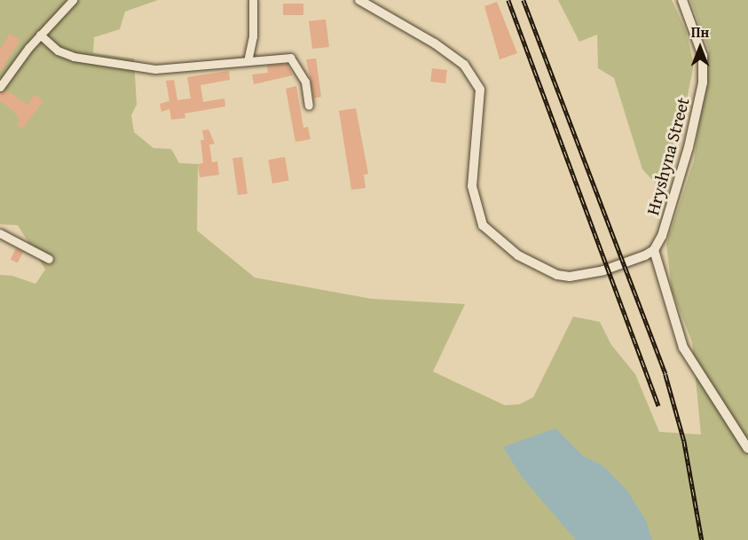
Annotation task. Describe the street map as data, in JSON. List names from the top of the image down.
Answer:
{
  "streets": {
    "street": ["Hryshyna Street"]
  },
  "north": "top"
}
